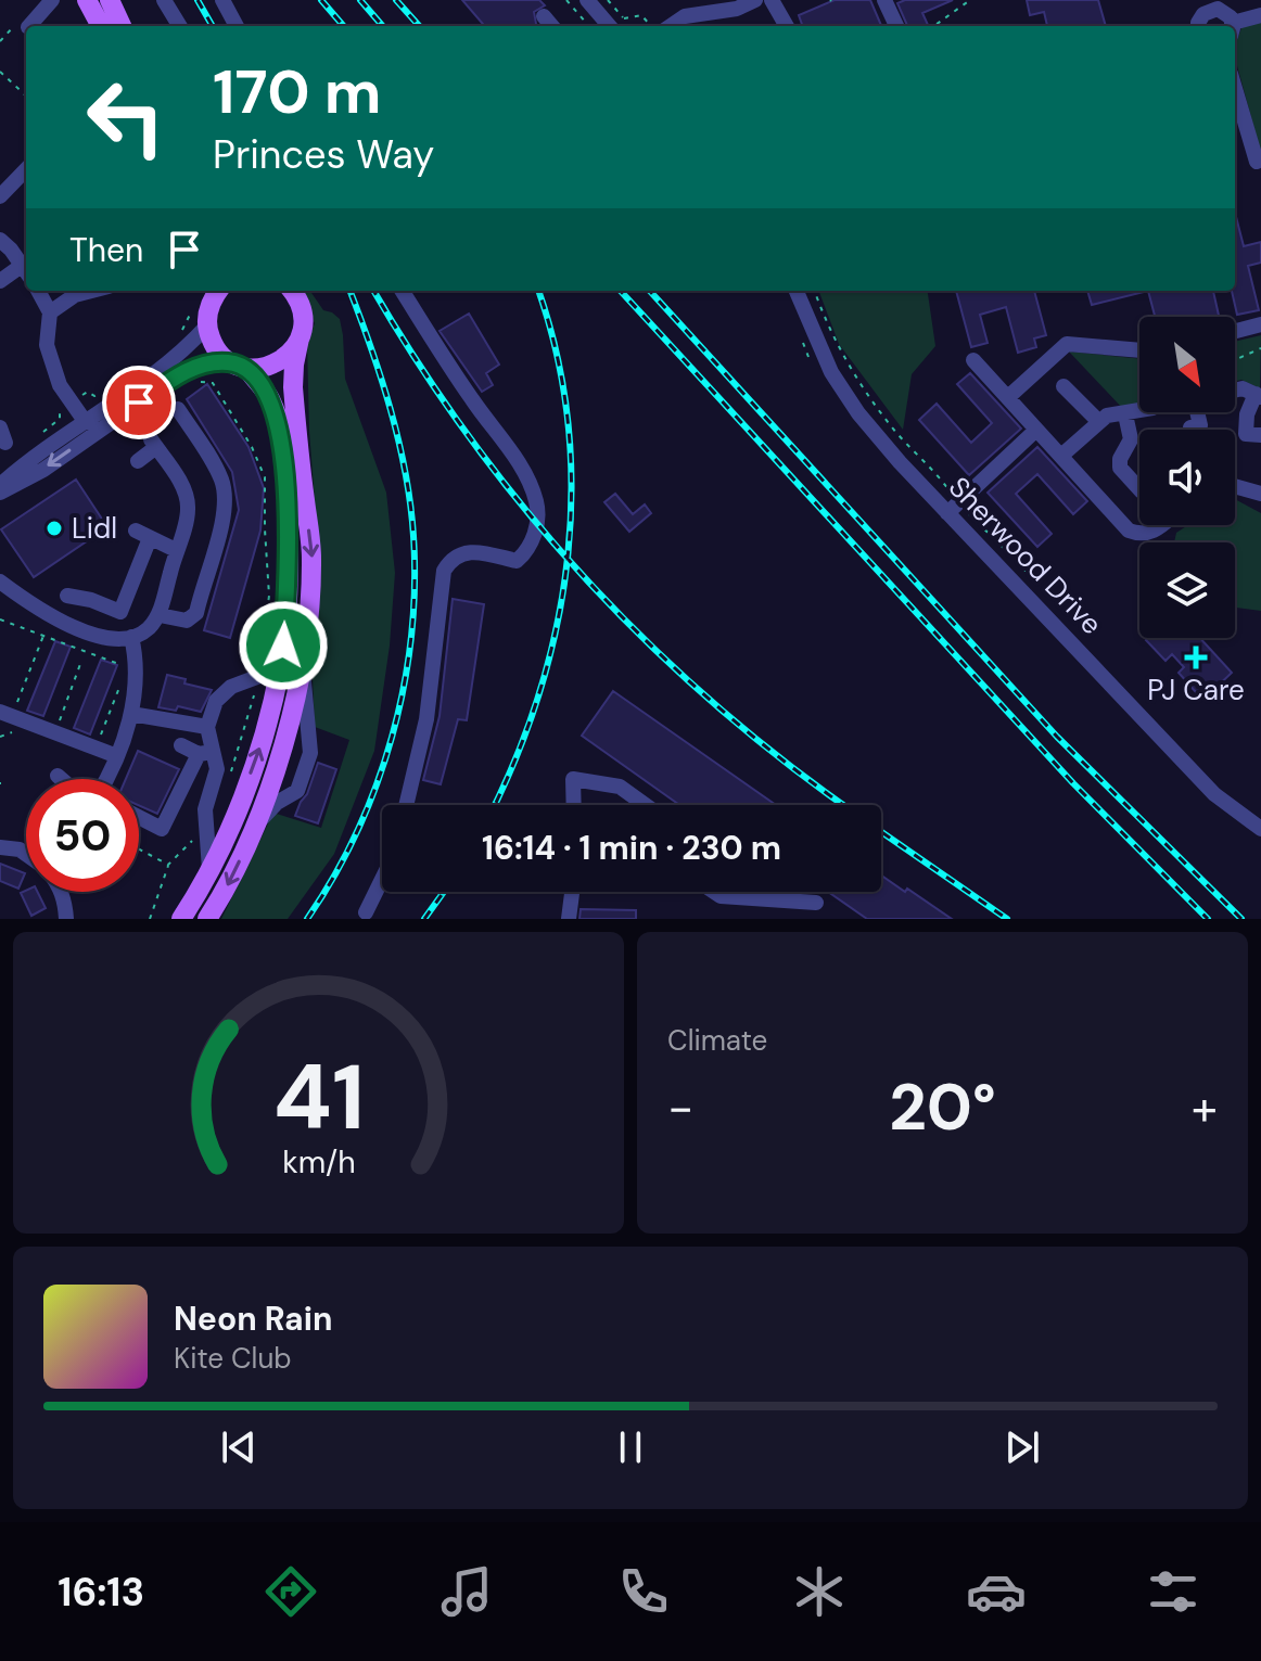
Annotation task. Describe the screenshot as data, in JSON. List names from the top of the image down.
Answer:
{
  "streets": {
    "street": ["Sherwood Drive"]
  },
  "places": {
    "other": ["Lidl"],
    "health": ["PJ Care"]
  },
  "north": "bottom right",
  "page": {
    "turn": ["170 m", "Princes Way"],
    "then": "Then",
    "limit": "50",
    "trip": "16:14 · 1 min · 230 m",
    "tile": "Climate",
    "heat": ["−", "20°", "+"],
    "song": ["Neon Rain", "Kite Club"],
    "tabs": "16:13",
    "gauge": ["41", "km/h"]
  }
}
